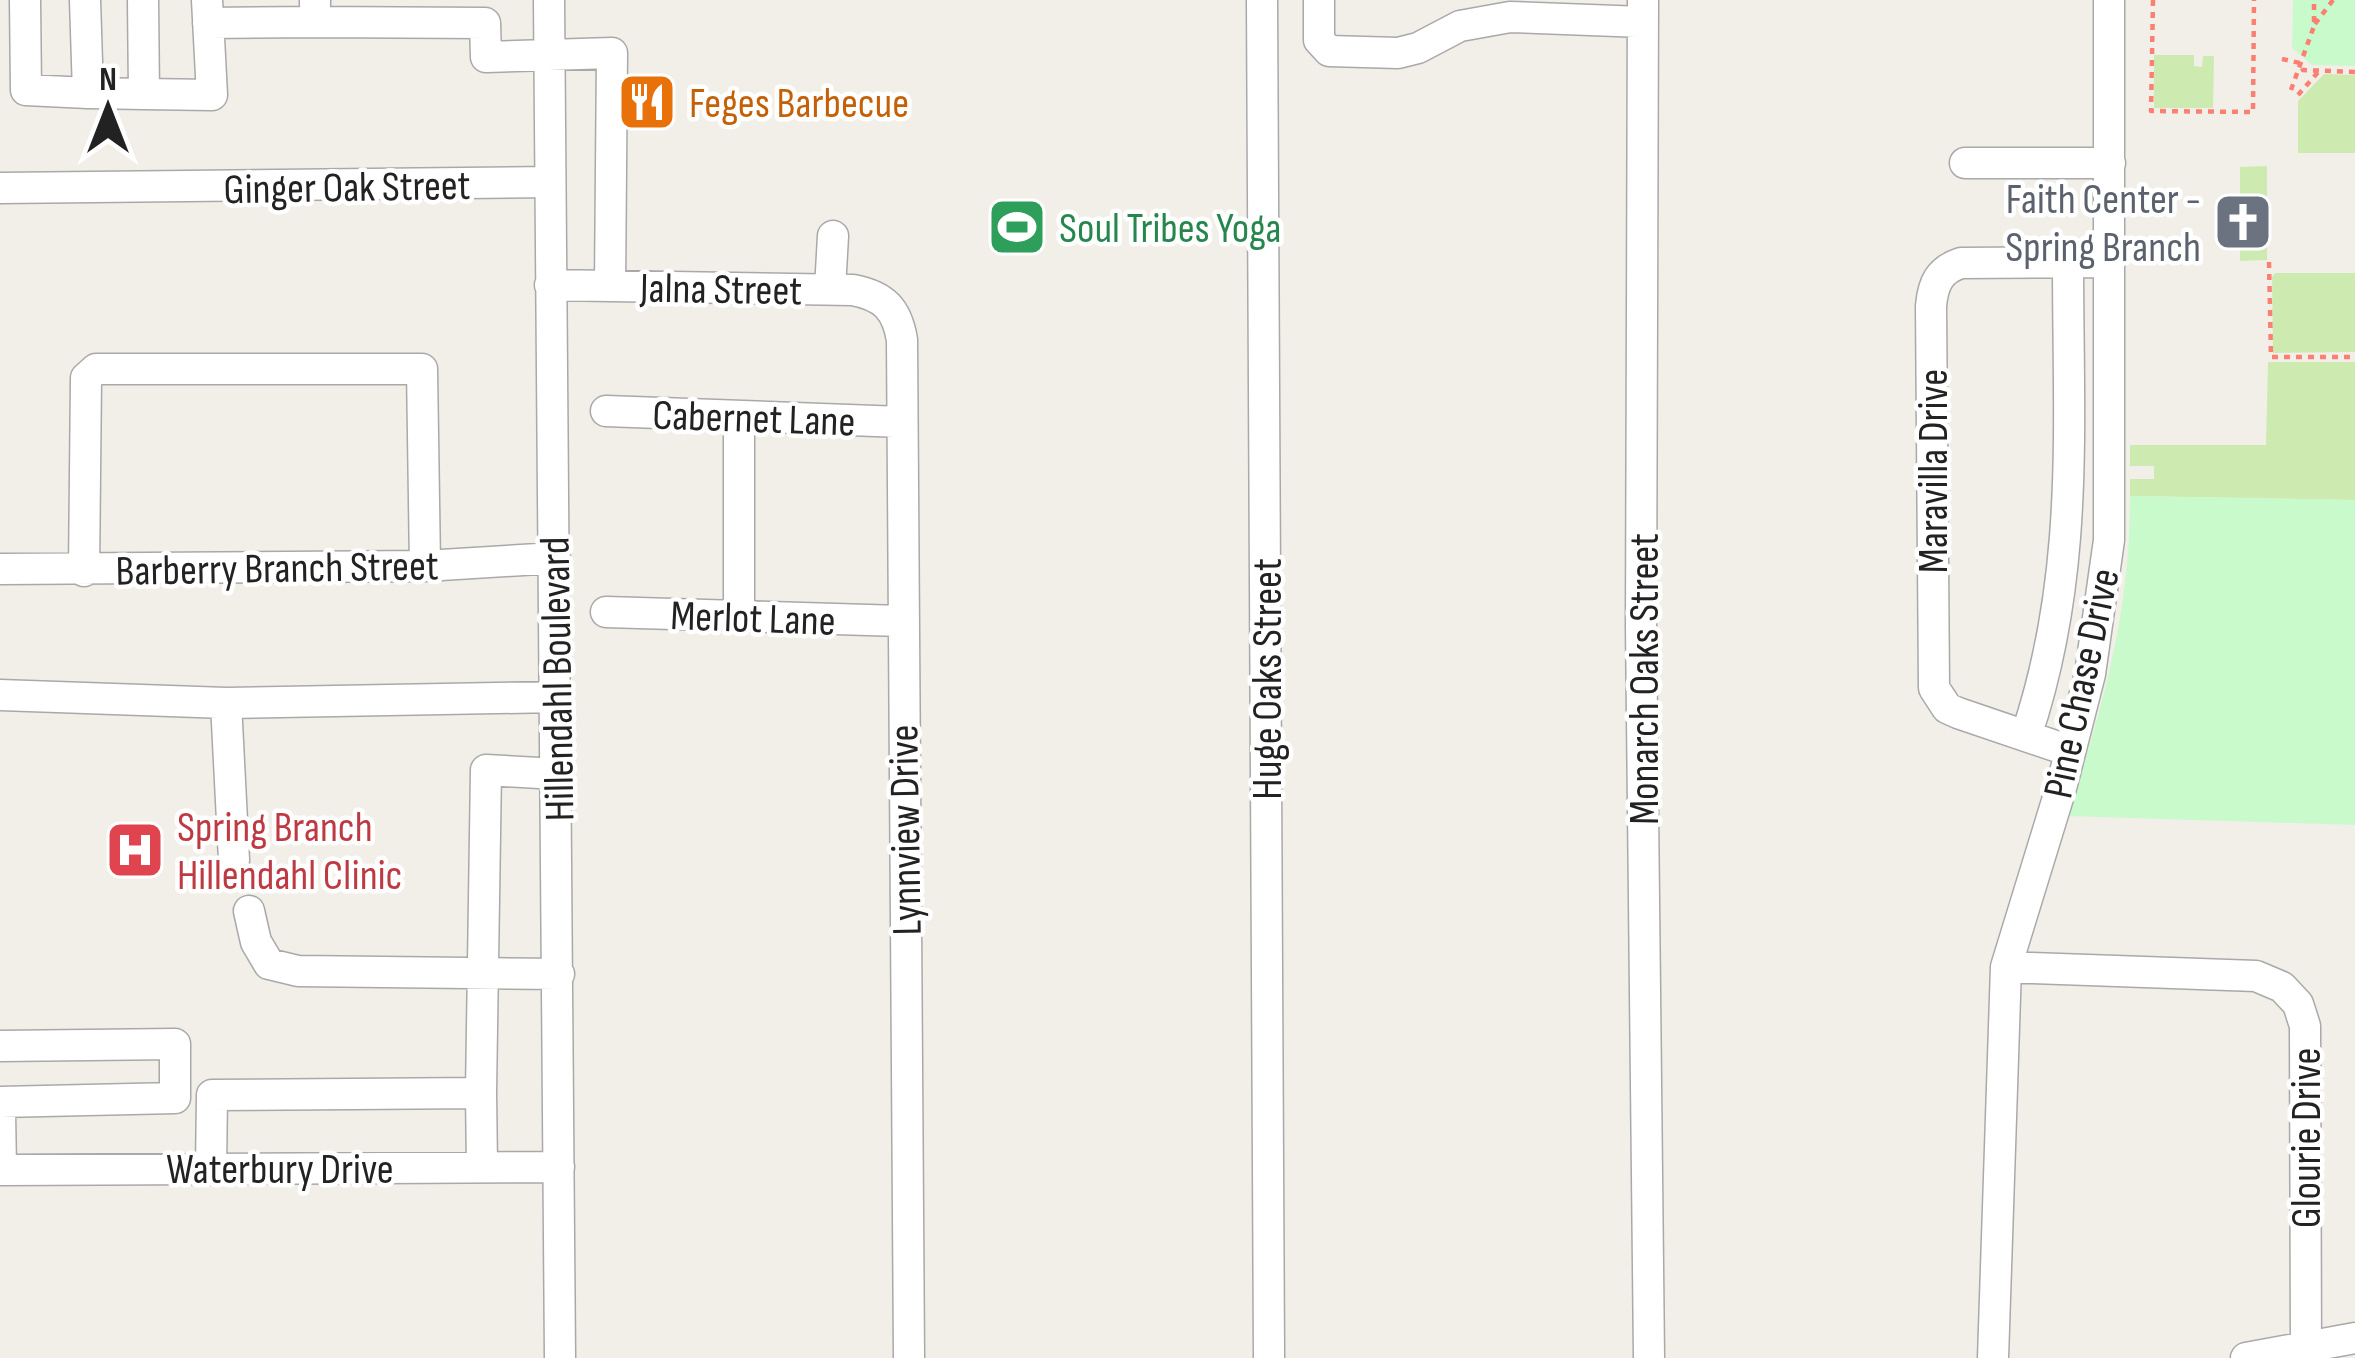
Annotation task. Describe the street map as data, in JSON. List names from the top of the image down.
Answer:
{
  "streets": {
    "street": [
      "Ginger Oak Street",
      "Jalna Street",
      "Cabernet Lane",
      "Maravilla Drive",
      "Barberry Branch Street",
      "Merlot Lane",
      "Hillendahl Boulevard",
      "Huge Oaks Street",
      "Monarch Oaks Street",
      "Pine Chase Drive",
      "Lynnview Drive",
      "Glourie Drive",
      "Waterbury Drive"
    ]
  },
  "crossings": [
    ["Ginger Oak Street", "Hillendahl Boulevard"],
    ["Jalna Street", "Hillendahl Boulevard"],
    ["Jalna Street", "Lynnview Drive"],
    ["Cabernet Lane", "Lynnview Drive"],
    ["Maravilla Drive", "Pine Chase Drive"],
    ["Barberry Branch Street", "Hillendahl Boulevard"],
    ["Merlot Lane", "Lynnview Drive"],
    ["Hillendahl Boulevard", "Waterbury Drive"],
    ["Pine Chase Drive", "Glourie Drive"]
  ],
  "places": {
    "restaurant": ["Feges Barbecue"],
    "church": ["Faith Center - Spring Branch"],
    "sports": ["Soul Tribes Yoga"],
    "hospital": ["Spring Branch Hillendahl Clinic"]
  },
  "north": "top"
}
